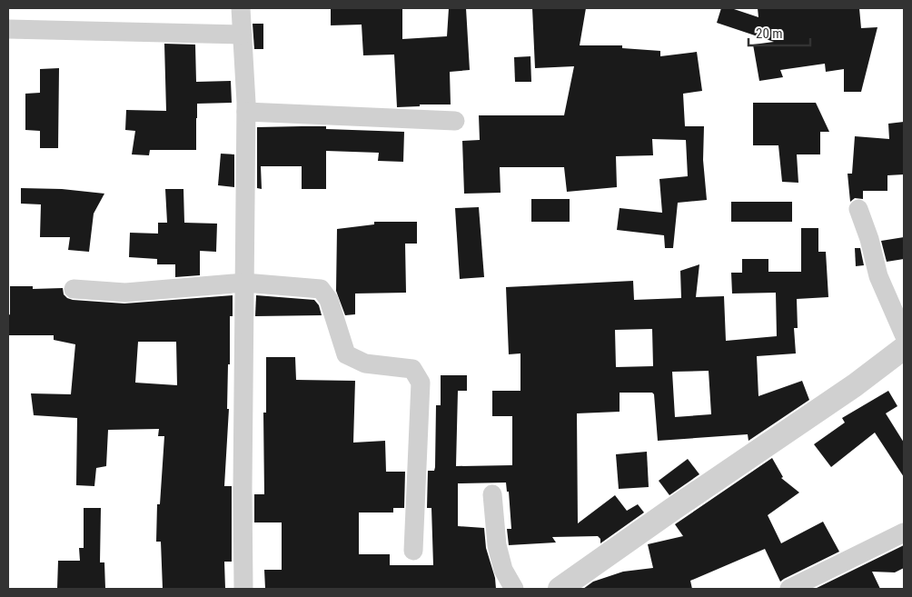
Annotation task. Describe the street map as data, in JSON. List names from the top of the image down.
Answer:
{
  "scale_bar": "20 m"
}
